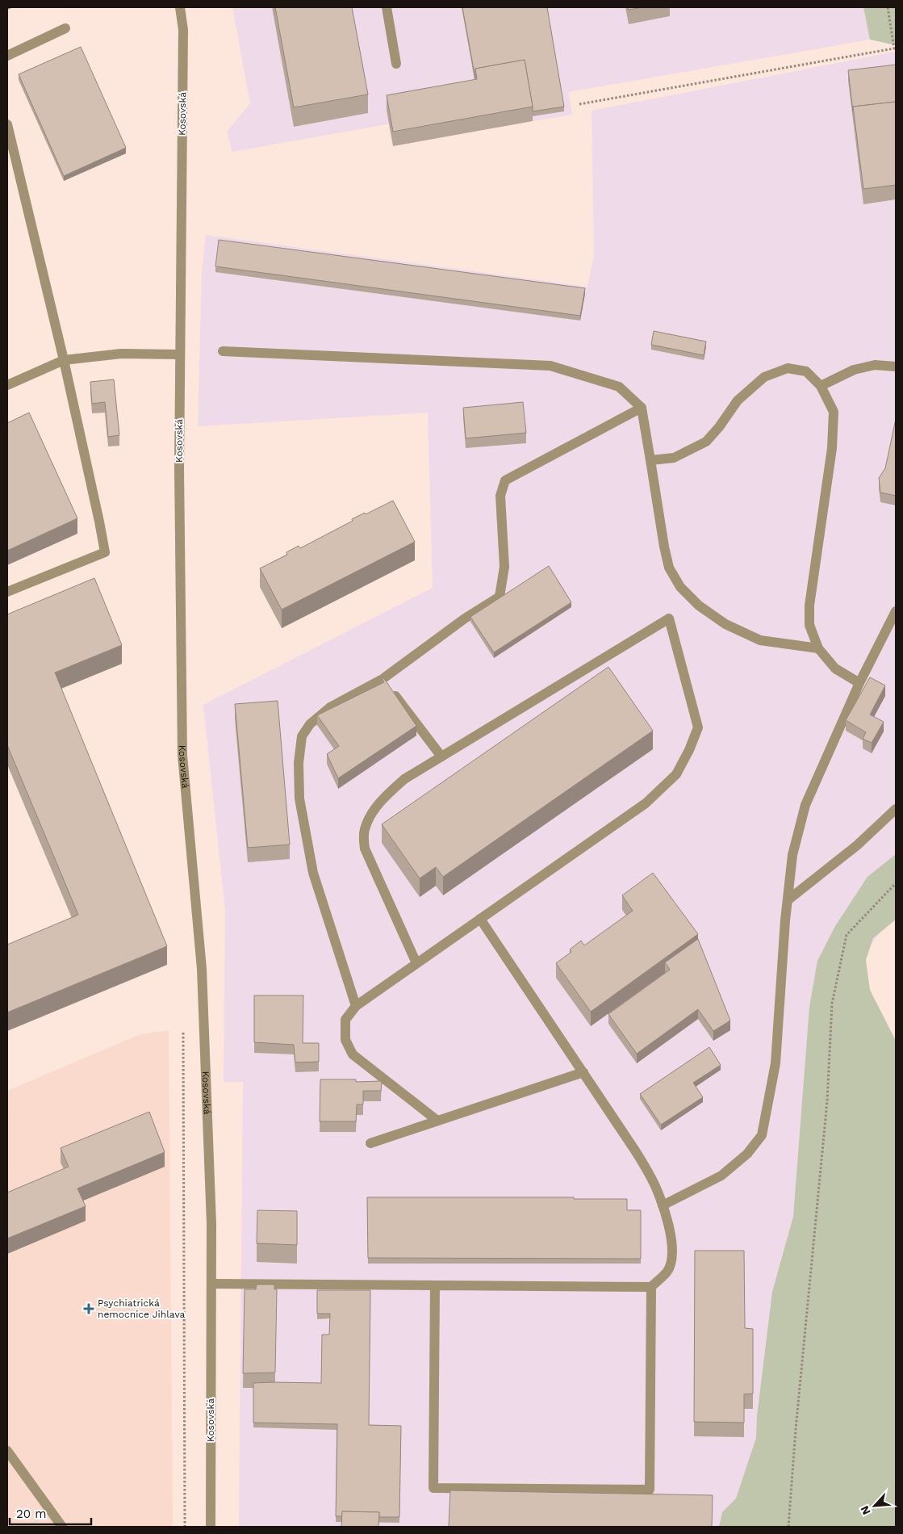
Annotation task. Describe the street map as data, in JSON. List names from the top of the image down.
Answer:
{
  "streets": {
    "street": ["Kosovská"]
  },
  "places": {
    "health": ["Psychiatrická nemocnice Jihlava"]
  },
  "scale_bar": "20 m",
  "north": "bottom left"
}
